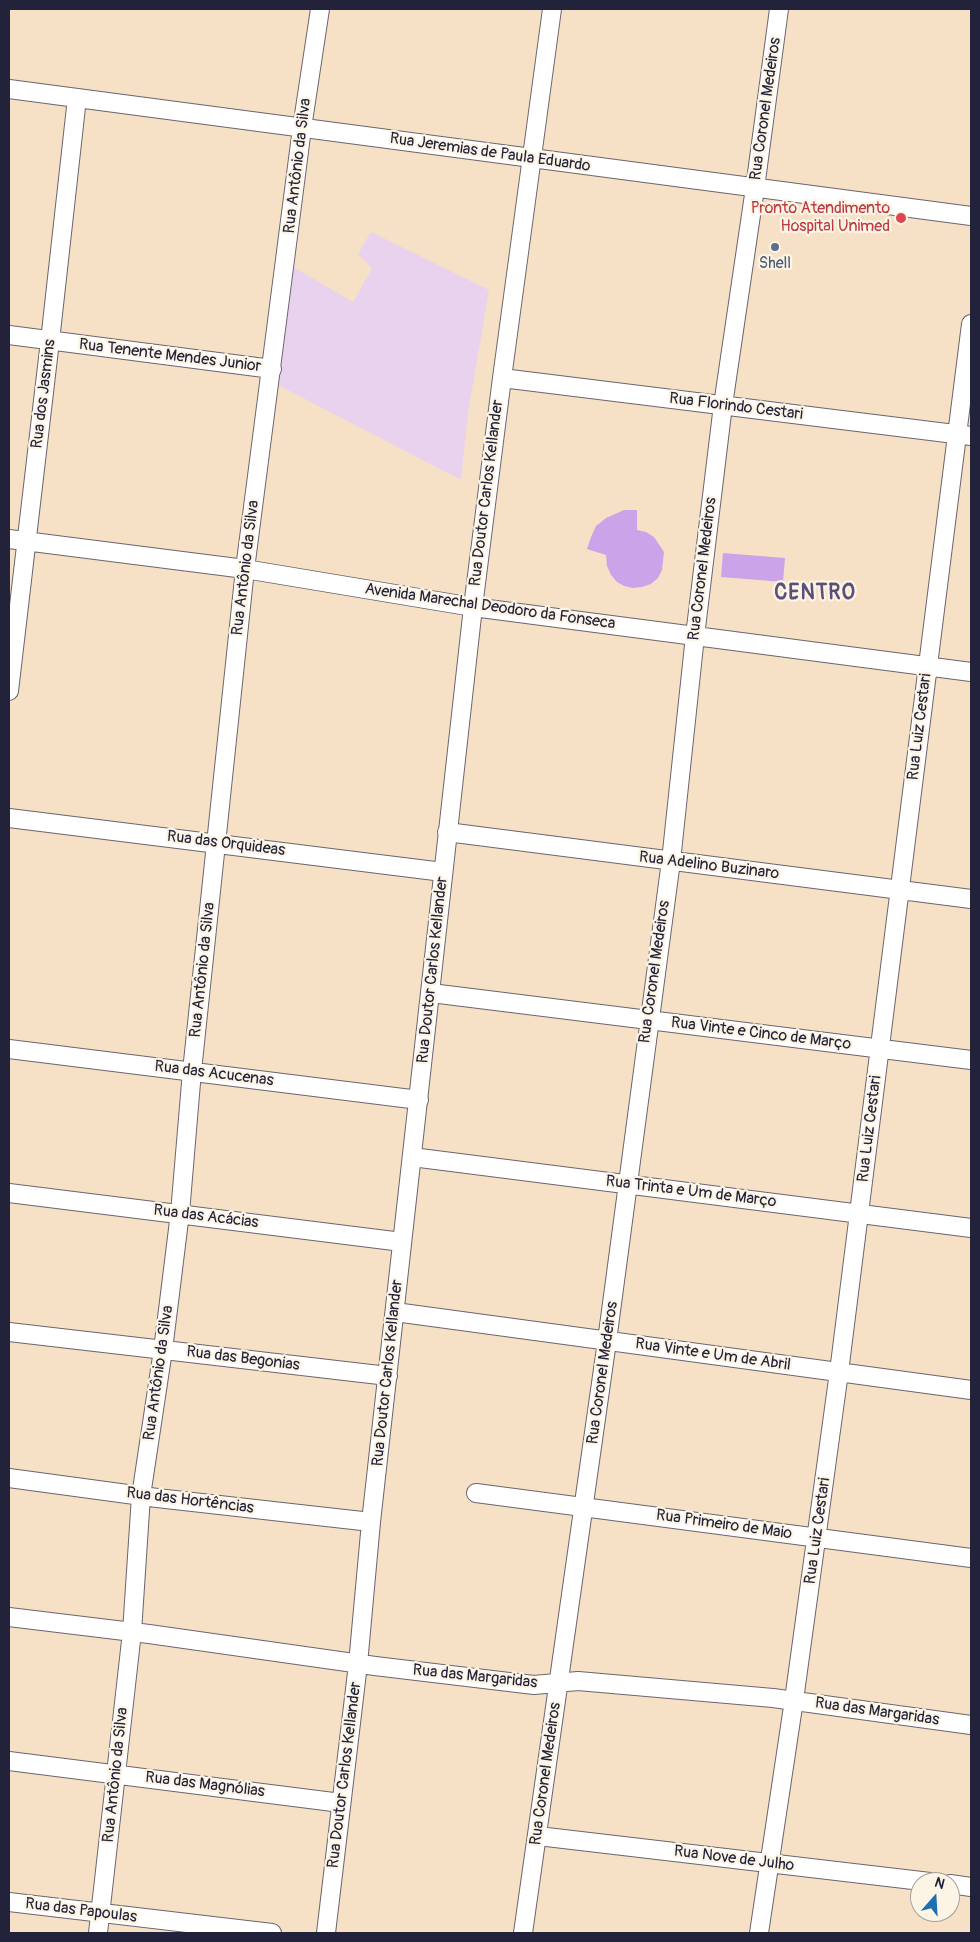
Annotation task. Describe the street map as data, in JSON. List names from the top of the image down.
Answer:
{
  "streets": {
    "street": [
      "Rua Coronel Medeiros",
      "Rua Jeremias de Paula Eduardo",
      "Rua Antônio da Silva",
      "Rua Tenente Mendes Junior",
      "Rua dos Jasmins",
      "Rua Florindo Cestari",
      "Rua Doutor Carlos Kellander",
      "Avenida Marechal Deodoro da Fonseca",
      "Rua Luiz Cestari",
      "Rua das Orquideas",
      "Rua Adelino Buzinaro",
      "Rua Vinte e Cinco de Março",
      "Rua das Acucenas",
      "Rua Trinta e Um de Março",
      "Rua das Acácias",
      "Rua Vinte e Um de Abril",
      "Rua das Begonias",
      "Rua das Hortências",
      "Rua Primeiro de Maio",
      "Rua das Margaridas",
      "Rua das Magnólias",
      "Rua Nove de Julho",
      "Rua das Papoulas"
    ]
  },
  "crossings": [
    ["Rua Coronel Medeiros", "Rua Jeremias de Paula Eduardo"],
    ["Rua Coronel Medeiros", "Rua Florindo Cestari"],
    ["Rua Coronel Medeiros", "Avenida Marechal Deodoro da Fonseca"],
    ["Rua Coronel Medeiros", "Rua Adelino Buzinaro"],
    ["Rua Coronel Medeiros", "Rua Vinte e Cinco de Março"],
    ["Rua Coronel Medeiros", "Rua Trinta e Um de Março"],
    ["Rua Coronel Medeiros", "Rua Vinte e Um de Abril"],
    ["Rua Coronel Medeiros", "Rua Primeiro de Maio"],
    ["Rua Coronel Medeiros", "Rua das Margaridas"],
    ["Rua Coronel Medeiros", "Rua Nove de Julho"],
    ["Rua Jeremias de Paula Eduardo", "Rua Antônio da Silva"],
    ["Rua Jeremias de Paula Eduardo", "Rua dos Jasmins"],
    ["Rua Jeremias de Paula Eduardo", "Rua Doutor Carlos Kellander"],
    ["Rua Antônio da Silva", "Rua Tenente Mendes Junior"],
    ["Rua Antônio da Silva", "Avenida Marechal Deodoro da Fonseca"],
    ["Rua Antônio da Silva", "Rua das Orquideas"],
    ["Rua Antônio da Silva", "Rua das Acucenas"],
    ["Rua Antônio da Silva", "Rua das Acácias"],
    ["Rua Antônio da Silva", "Rua das Begonias"],
    ["Rua Antônio da Silva", "Rua das Hortências"],
    ["Rua Antônio da Silva", "Rua das Margaridas"],
    ["Rua Antônio da Silva", "Rua das Magnólias"],
    ["Rua Antônio da Silva", "Rua das Papoulas"],
    ["Rua Tenente Mendes Junior", "Rua dos Jasmins"],
    ["Rua dos Jasmins", "Avenida Marechal Deodoro da Fonseca"],
    ["Rua Florindo Cestari", "Rua Doutor Carlos Kellander"],
    ["Rua Florindo Cestari", "Rua Luiz Cestari"],
    ["Rua Doutor Carlos Kellander", "Avenida Marechal Deodoro da Fonseca"],
    ["Rua Doutor Carlos Kellander", "Rua das Orquideas"],
    ["Rua Doutor Carlos Kellander", "Rua Adelino Buzinaro"],
    ["Rua Doutor Carlos Kellander", "Rua Vinte e Cinco de Março"],
    ["Rua Doutor Carlos Kellander", "Rua das Acucenas"],
    ["Rua Doutor Carlos Kellander", "Rua Trinta e Um de Março"],
    ["Rua Doutor Carlos Kellander", "Rua das Acácias"],
    ["Rua Doutor Carlos Kellander", "Rua Vinte e Um de Abril"],
    ["Rua Doutor Carlos Kellander", "Rua das Begonias"],
    ["Rua Doutor Carlos Kellander", "Rua das Hortências"],
    ["Rua Doutor Carlos Kellander", "Rua das Margaridas"],
    ["Rua Doutor Carlos Kellander", "Rua das Magnólias"],
    ["Avenida Marechal Deodoro da Fonseca", "Rua Luiz Cestari"],
    ["Rua Luiz Cestari", "Rua Adelino Buzinaro"],
    ["Rua Luiz Cestari", "Rua Vinte e Cinco de Março"],
    ["Rua Luiz Cestari", "Rua Trinta e Um de Março"],
    ["Rua Luiz Cestari", "Rua Vinte e Um de Abril"],
    ["Rua Luiz Cestari", "Rua Primeiro de Maio"],
    ["Rua Luiz Cestari", "Rua das Margaridas"],
    ["Rua Luiz Cestari", "Rua Nove de Julho"]
  ],
  "districts": ["CENTRO"],
  "places": ["Pronto Atendimento Hospital Unimed", "Shell"],
  "north": "top"
}
